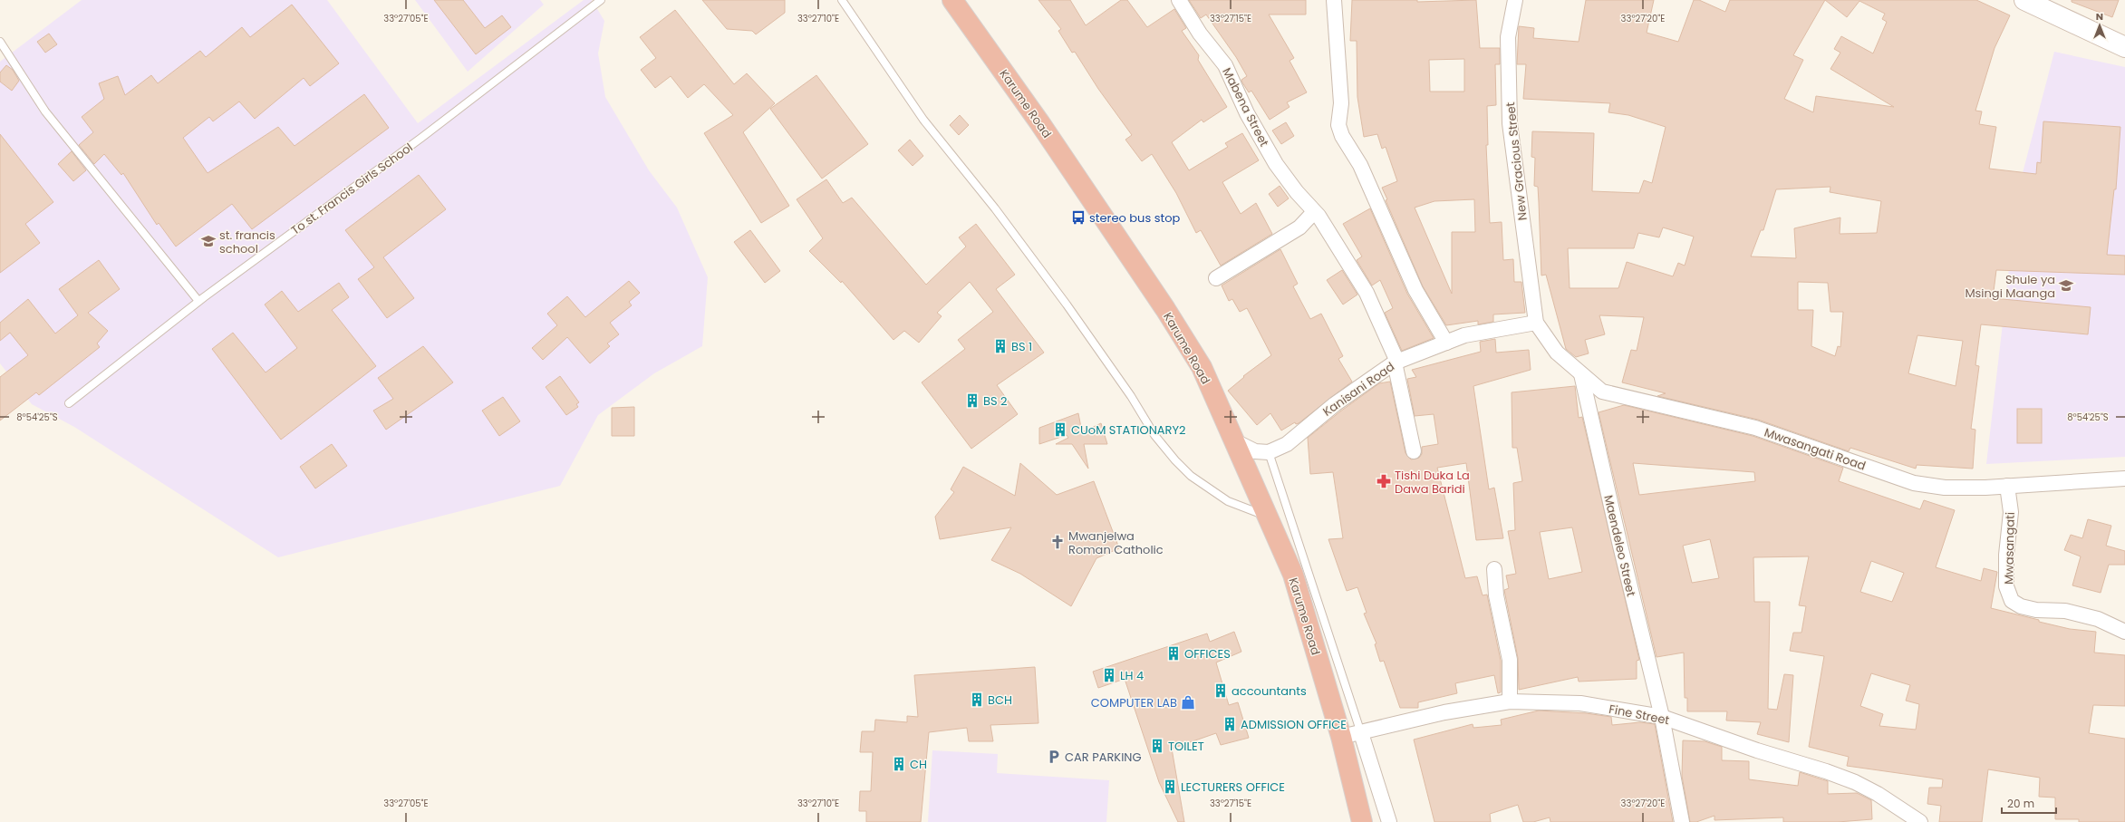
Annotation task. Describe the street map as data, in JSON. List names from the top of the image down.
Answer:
{
  "streets": {
    "highway": ["Karume Road"],
    "street": [
      "Mabena Street",
      "New Gracious Street",
      "Kanisani Road",
      "Mwasangati Road",
      "Maendeleo Street",
      "Mwasangati",
      "Fine Street"
    ],
    "lane": ["To st. Francis Girls School"]
  },
  "crossings": [
    ["Karume Road", "Fine Street"],
    ["Mabena Street", "Kanisani Road"],
    ["New Gracious Street", "Kanisani Road"],
    ["New Gracious Street", "Mwasangati Road"],
    ["Kanisani Road", "Mwasangati Road"],
    ["Mwasangati Road", "Maendeleo Street"],
    ["Mwasangati Road", "Mwasangati"],
    ["Maendeleo Street", "Fine Street"]
  ],
  "places": {
    "bus stop": ["stereo bus stop"],
    "school or university": ["st. francis school", "Shule ya Msingi Maanga"],
    "building": [
      "BS 1",
      "BS 2",
      "CUoM STATIONARY2",
      "OFFICES",
      "LH 4",
      "accountants",
      "BCH",
      "ADMISSION OFFICE",
      "TOILET",
      "CH",
      "LECTURERS OFFICE"
    ],
    "pharmacy": ["Tishi Duka La Dawa Baridi"],
    "church": ["Mwanjelwa Roman Catholic"],
    "shop": ["COMPUTER LAB"],
    "parking": ["CAR PARKING"]
  },
  "scale_bar": "20 m",
  "north": "top",
  "coordinates": [
    "33°27'05\"E",
    "33°27'10\"E",
    "33°27'15\"E",
    "33°27'20\"E",
    "8°54'25\"S"
  ]
}
